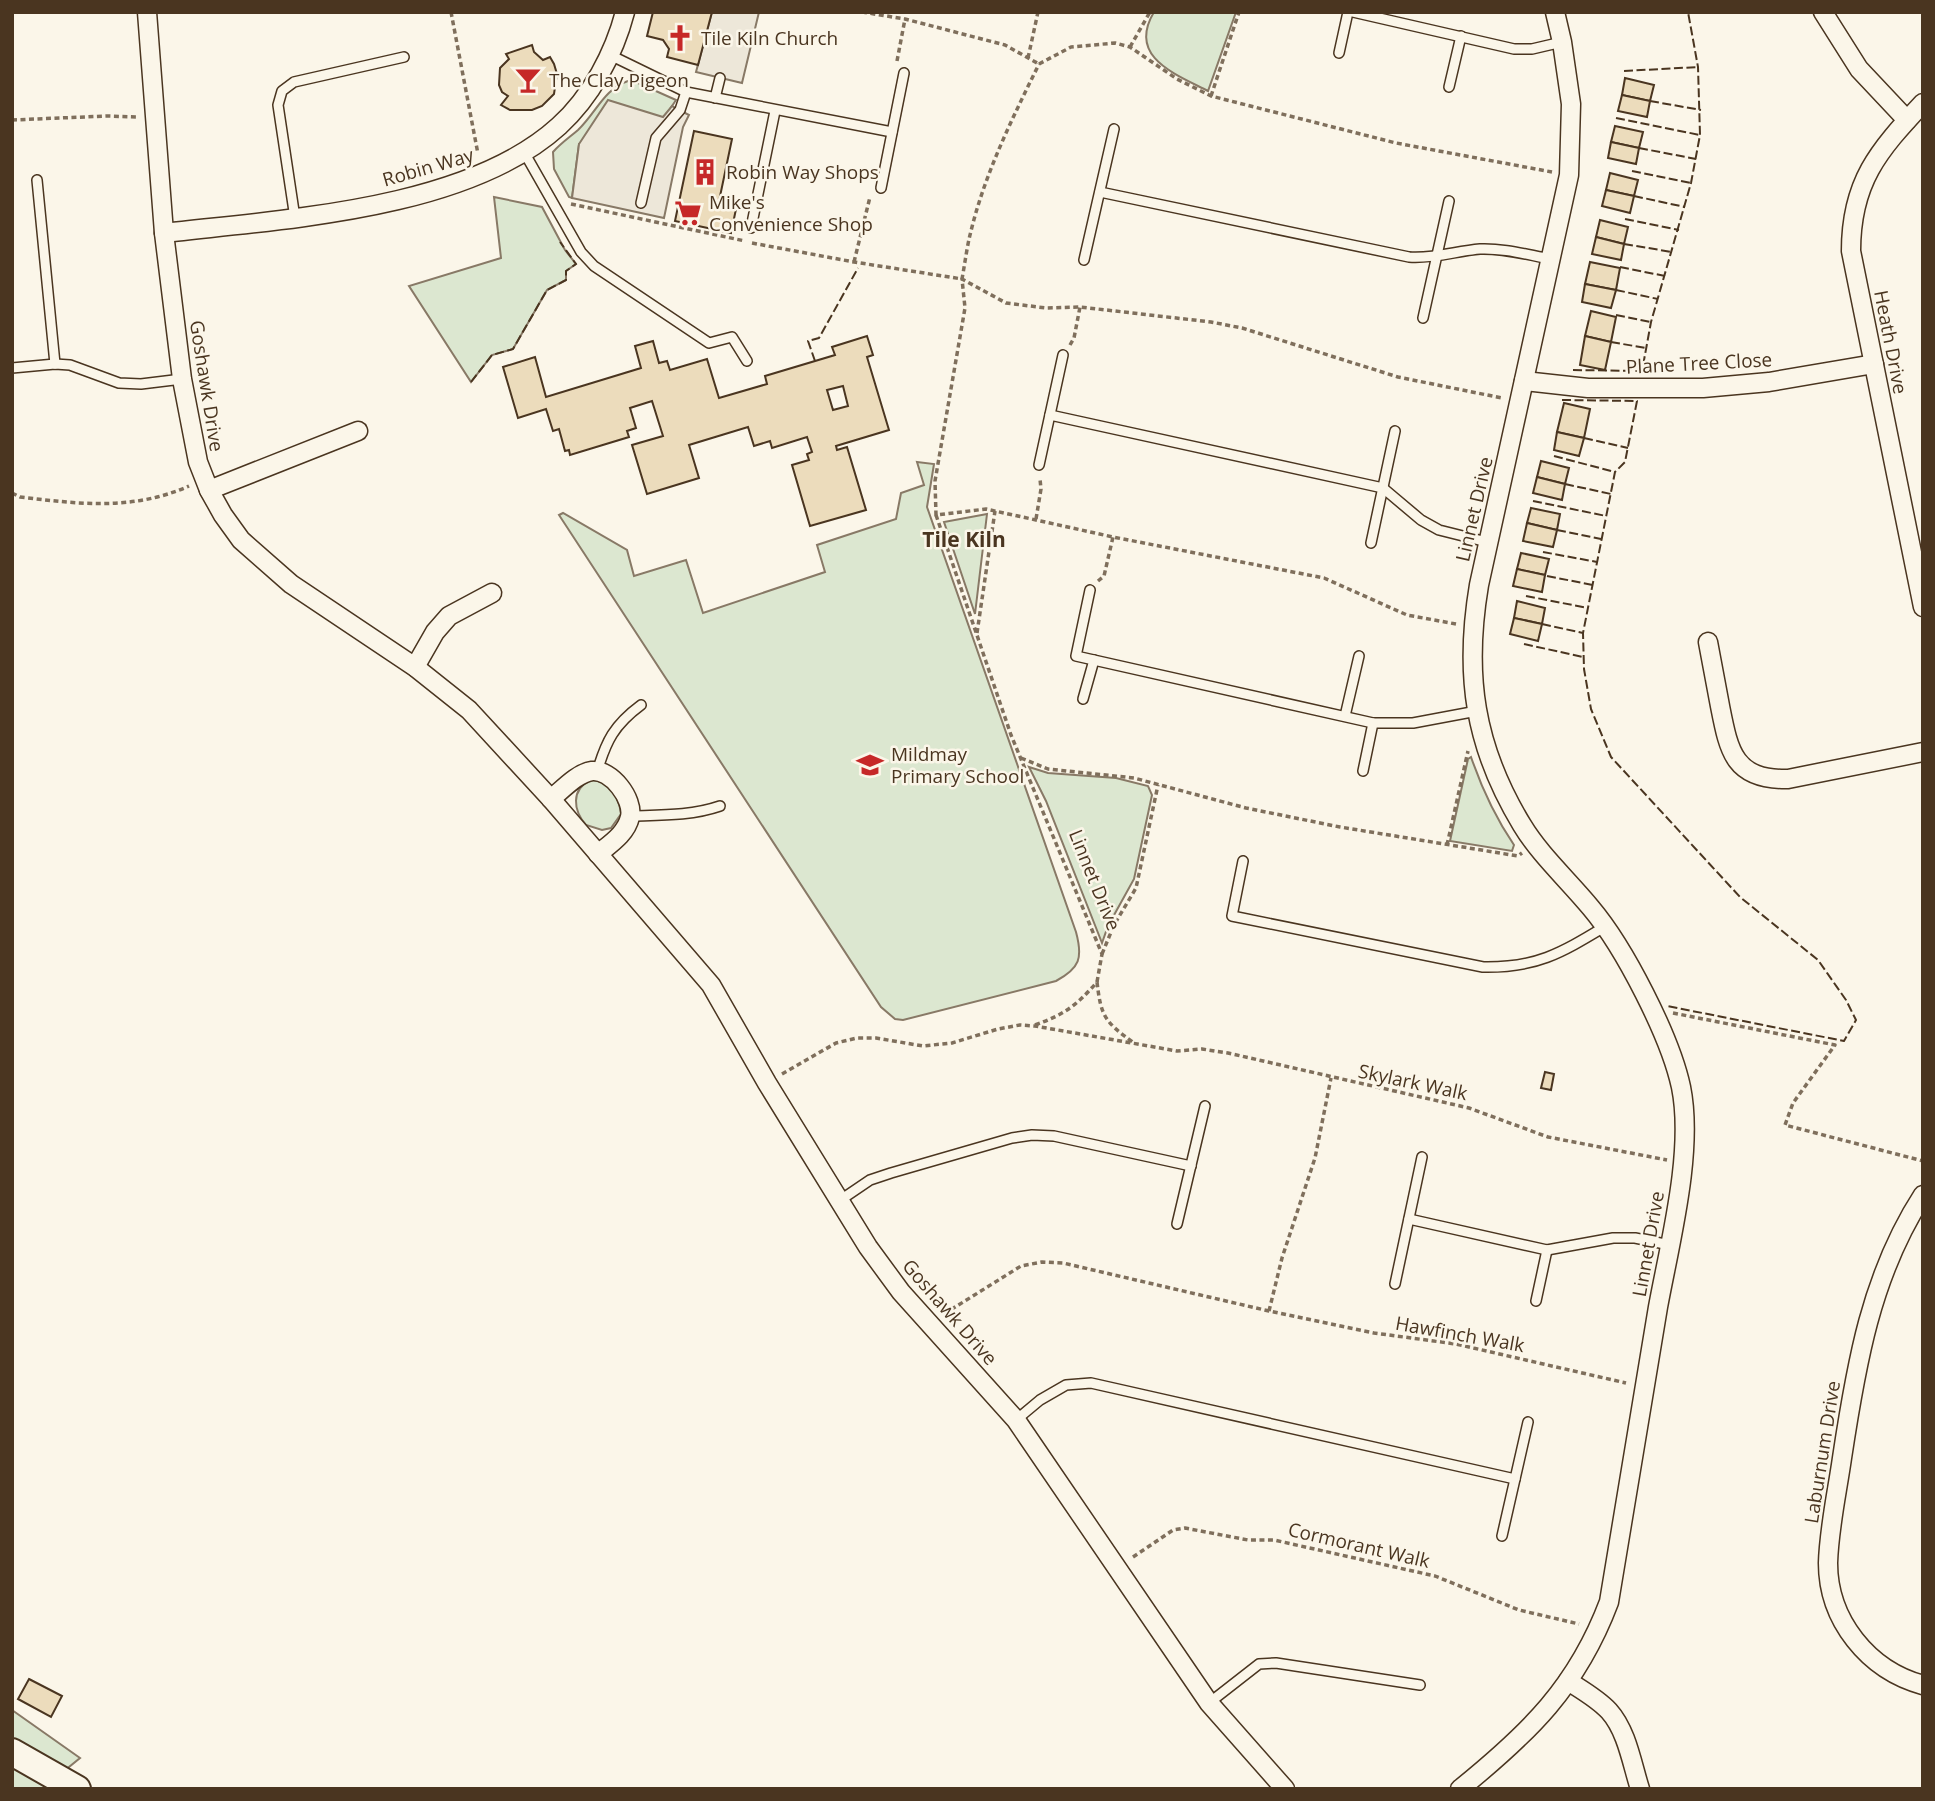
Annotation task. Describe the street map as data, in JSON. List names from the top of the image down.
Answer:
{
  "streets": {
    "street": [
      "Robin Way",
      "Heath Drive",
      "Plane Tree Close",
      "Goshawk Drive",
      "Linnet Drive",
      "Laburnum Drive"
    ],
    "path": ["Skylark Walk", "Hawfinch Walk", "Cormorant Walk"]
  },
  "crossings": [
    ["Robin Way", "Goshawk Drive"],
    ["Heath Drive", "Plane Tree Close"],
    ["Plane Tree Close", "Linnet Drive"],
    ["Goshawk Drive", "Skylark Walk"],
    ["Goshawk Drive", "Hawfinch Walk"],
    ["Goshawk Drive", "Cormorant Walk"],
    ["Linnet Drive", "Skylark Walk"],
    ["Linnet Drive", "Hawfinch Walk"],
    ["Linnet Drive", "Cormorant Walk"]
  ],
  "districts": ["Tile Kiln"],
  "places": {
    "church": ["Tile Kiln Church"],
    "bar": ["The Clay Pigeon"],
    "building": ["Robin Way Shops"],
    "supermarket": ["Mike's Convenience Shop"],
    "school or university": ["Mildmay Primary School"]
  }
}
